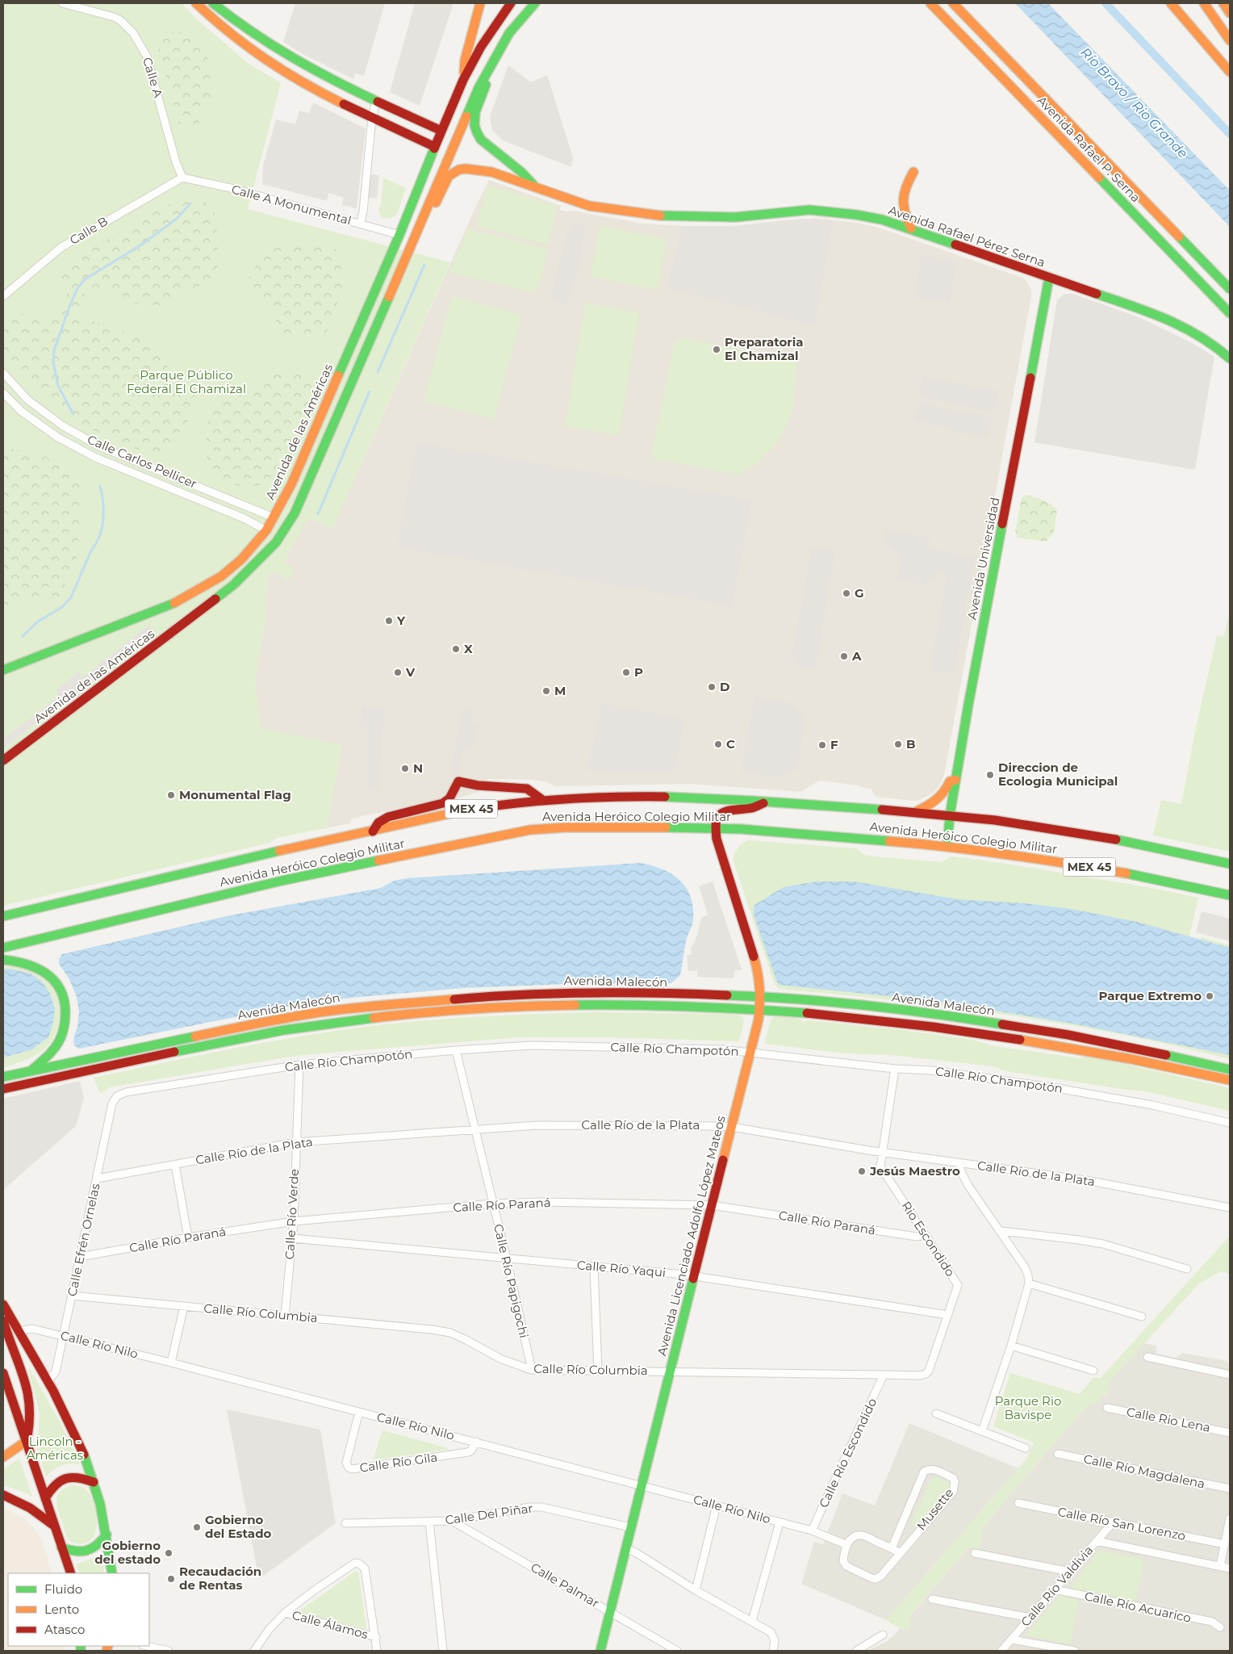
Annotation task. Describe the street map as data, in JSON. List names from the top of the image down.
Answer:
{
  "streets": {
    "main road": [
      "Avenida Rafael P. Serna",
      "Avenida Rafael Pérez Serna",
      "Avenida de las Américas",
      "Avenida Universidad",
      "MEX 45",
      "Avenida Heróico Colegio Militar",
      "Avenida Malecón",
      "Avenida Licenciado Adolfo López Mateos"
    ],
    "street": [
      "Calle A",
      "Calle A Monumental",
      "Calle B",
      "Calle Carlos Pellicer",
      "Calle Río Champotón",
      "Calle Río de la Plata",
      "Calle Río Paraná",
      "Calle Río Verde",
      "Rio Escondido",
      "Calle Efrén Ornelas",
      "Calle Río Yaqui",
      "Calle Río Papigochi",
      "Calle Río Columbia",
      "Calle Río Nilo",
      "Calle Rio Lena",
      "Calle Río Escondido",
      "Calle Río Gila",
      "Calle Río Magdalena",
      "Musette",
      "Calle Del Piñar",
      "Calle Río San Lorenzo",
      "Calle Palmar",
      "Calle Río Valdivia",
      "Calle Río Acuarico",
      "Calle Álamos"
    ]
  },
  "crossings": [
    ["Calle A", "Calle A Monumental"],
    ["Calle A", "Calle B"],
    ["Calle A Monumental", "Calle B"],
    ["Calle A Monumental", "Avenida de las Américas"],
    ["Avenida Rafael Pérez Serna", "Avenida de las Américas"],
    ["Avenida Rafael Pérez Serna", "Avenida Universidad"],
    ["Avenida de las Américas", "Calle Carlos Pellicer"],
    ["Avenida Universidad", "Avenida Heróico Colegio Militar"],
    ["Avenida Heróico Colegio Militar", "Avenida Licenciado Adolfo López Mateos"],
    ["Avenida Malecón", "Avenida Licenciado Adolfo López Mateos"],
    ["Calle Río Champotón", "Calle Río Verde"],
    ["Calle Río Champotón", "Avenida Licenciado Adolfo López Mateos"],
    ["Calle Río Champotón", "Rio Escondido"],
    ["Calle Río Champotón", "Calle Efrén Ornelas"],
    ["Calle Río Champotón", "Calle Río Papigochi"],
    ["Calle Río de la Plata", "Calle Río Verde"],
    ["Calle Río de la Plata", "Avenida Licenciado Adolfo López Mateos"],
    ["Calle Río de la Plata", "Rio Escondido"],
    ["Calle Río de la Plata", "Calle Efrén Ornelas"],
    ["Calle Río de la Plata", "Calle Río Papigochi"],
    ["Calle Río Paraná", "Calle Río Verde"],
    ["Calle Río Paraná", "Avenida Licenciado Adolfo López Mateos"],
    ["Calle Río Paraná", "Rio Escondido"],
    ["Calle Río Paraná", "Calle Efrén Ornelas"],
    ["Calle Río Paraná", "Calle Río Papigochi"],
    ["Calle Río Verde", "Calle Río Yaqui"],
    ["Calle Río Verde", "Calle Río Columbia"],
    ["Avenida Licenciado Adolfo López Mateos", "Calle Río Yaqui"],
    ["Avenida Licenciado Adolfo López Mateos", "Calle Río Columbia"],
    ["Avenida Licenciado Adolfo López Mateos", "Calle Río Nilo"],
    ["Avenida Licenciado Adolfo López Mateos", "Calle Del Piñar"],
    ["Avenida Licenciado Adolfo López Mateos", "Calle Palmar"],
    ["Rio Escondido", "Calle Río Yaqui"],
    ["Rio Escondido", "Calle Río Columbia"],
    ["Calle Efrén Ornelas", "Calle Río Columbia"],
    ["Calle Efrén Ornelas", "Calle Río Nilo"],
    ["Calle Río Yaqui", "Calle Río Papigochi"],
    ["Calle Río Papigochi", "Calle Río Columbia"],
    ["Calle Río Columbia", "Calle Río Escondido"],
    ["Calle Río Nilo", "Calle Río Escondido"],
    ["Calle Río Nilo", "Calle Río Gila"],
    ["Calle Del Piñar", "Calle Palmar"],
    ["Calle Río San Lorenzo", "Calle Río Valdivia"],
    ["Calle Río Valdivia", "Calle Río Acuarico"]
  ],
  "water": ["Río Bravo / Rio Grande"],
  "parks": ["Parque Público Federal El Chamizal", "Parque Rio Bavispe", "Lincoln - Américas"],
  "places": [
    "Preparatoria El Chamizal",
    "G",
    "Y",
    "X",
    "A",
    "V",
    "P",
    "D",
    "M",
    "C",
    "B",
    "F",
    "N",
    "Direccion de Ecologia Municipal",
    "Monumental Flag",
    "Parque Extremo",
    "Jesús Maestro",
    "Gobierno del Estado",
    "Gobierno del estado",
    "Recaudación de Rentas"
  ],
  "legend": ["Fluido", "Lento", "Atasco"]
}
